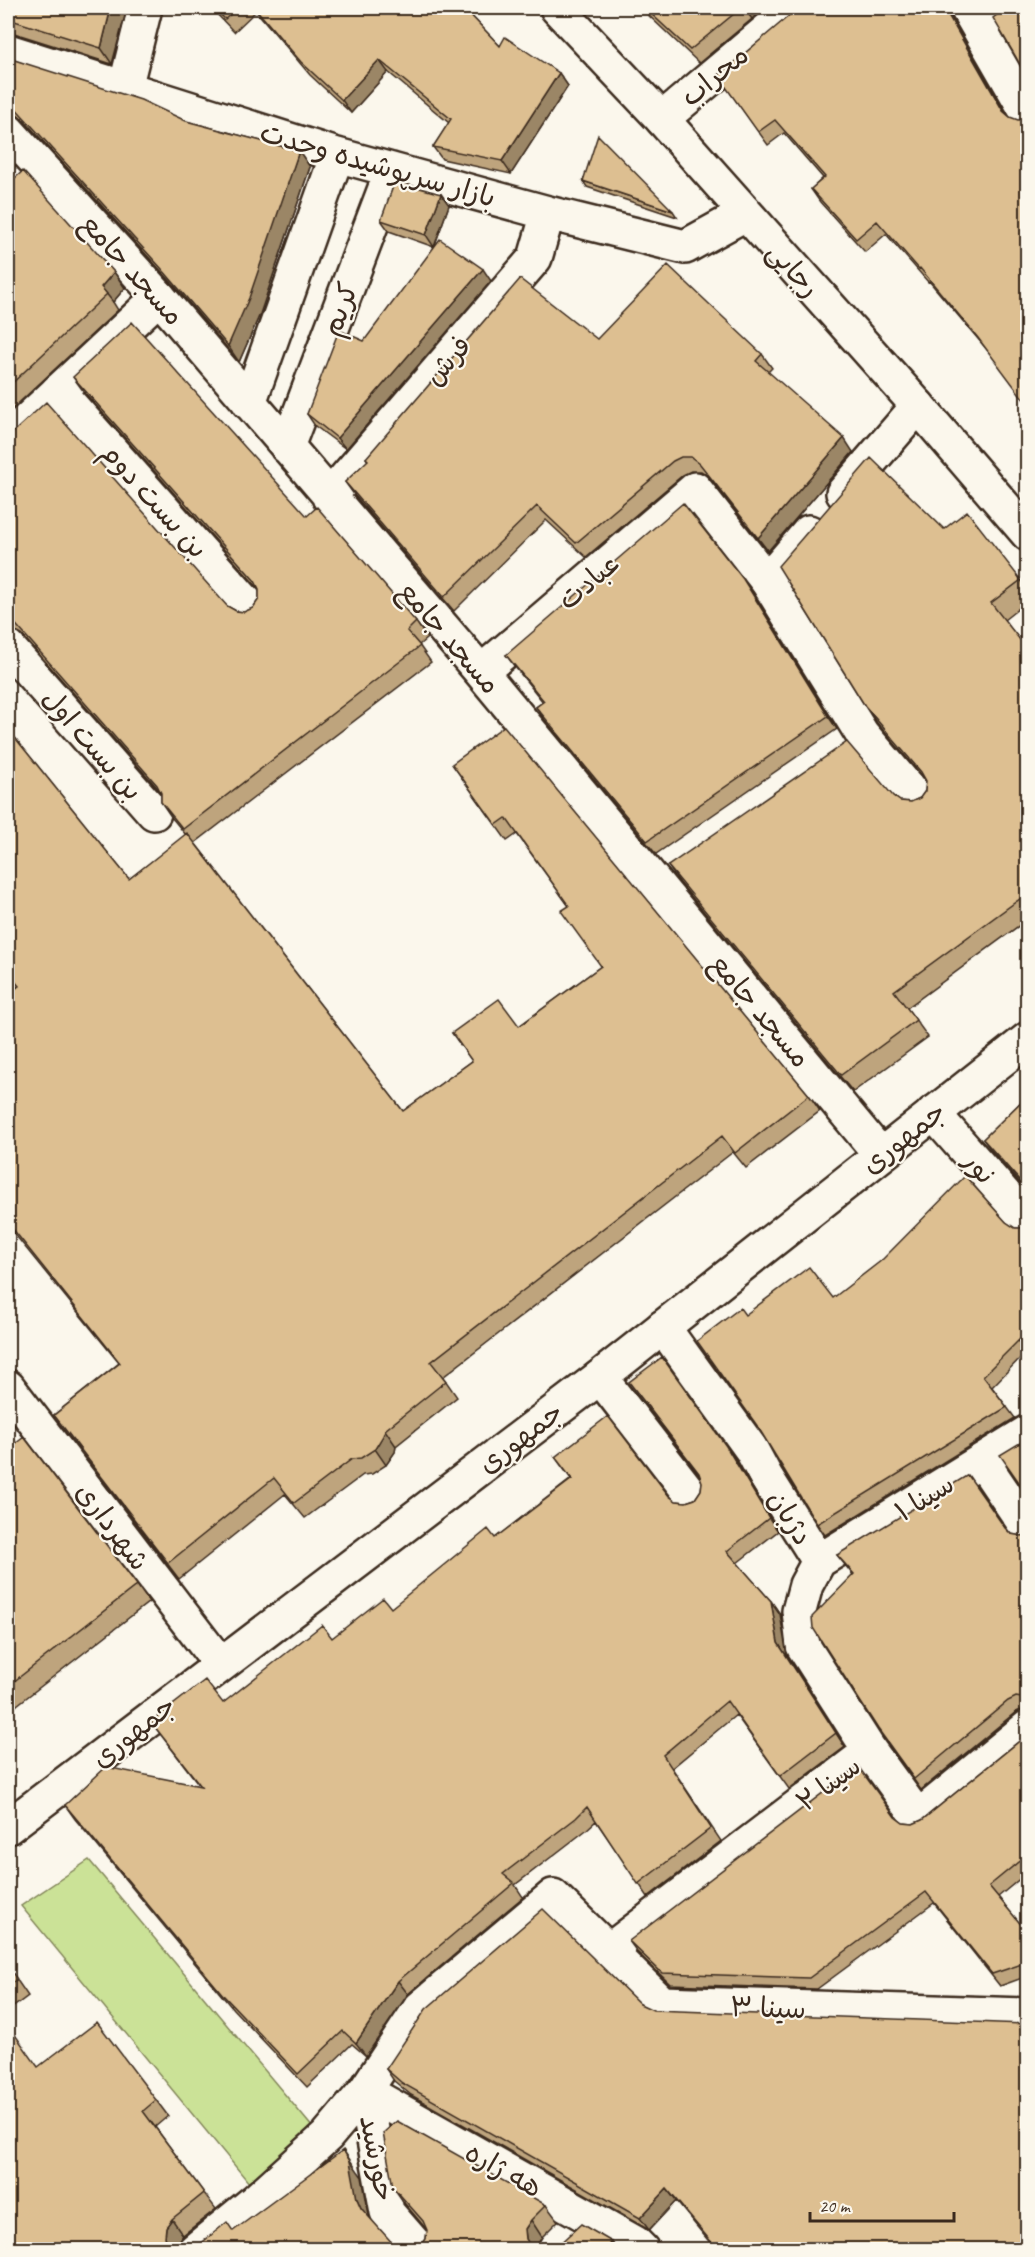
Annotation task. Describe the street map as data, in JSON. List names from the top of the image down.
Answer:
{
  "streets": {
    "street": [
      "محراب",
      "بازار سرپوشیده وحدت",
      "مسجد جامع",
      "رجایی",
      "کریم",
      "فرش",
      "بن بست دوم",
      "عبادت",
      "بن بست اول",
      "جمهوری",
      "نور",
      "سینا ۱",
      "دژبان",
      "شهرداری",
      "سینا ۲",
      "سینا ۳",
      "خورشید",
      "هه ژاره"
    ]
  },
  "crossings": [
    ["محراب", "رجایی"],
    ["بازار سرپوشیده وحدت", "رجایی"],
    ["بازار سرپوشیده وحدت", "کریم"],
    ["بازار سرپوشیده وحدت", "فرش"],
    ["مسجد جامع", "کریم"],
    ["مسجد جامع", "فرش"],
    ["مسجد جامع", "عبادت"],
    ["مسجد جامع", "جمهوری"],
    ["جمهوری", "نور"],
    ["جمهوری", "دژبان"],
    ["جمهوری", "شهرداری"],
    ["سینا ۱", "دژبان"],
    ["دژبان", "سینا ۲"],
    ["سینا ۲", "سینا ۳"],
    ["سینا ۳", "خورشید"],
    ["سینا ۳", "هه ژاره"],
    ["خورشید", "هه ژاره"]
  ],
  "scale_bar": "20 m"
}
